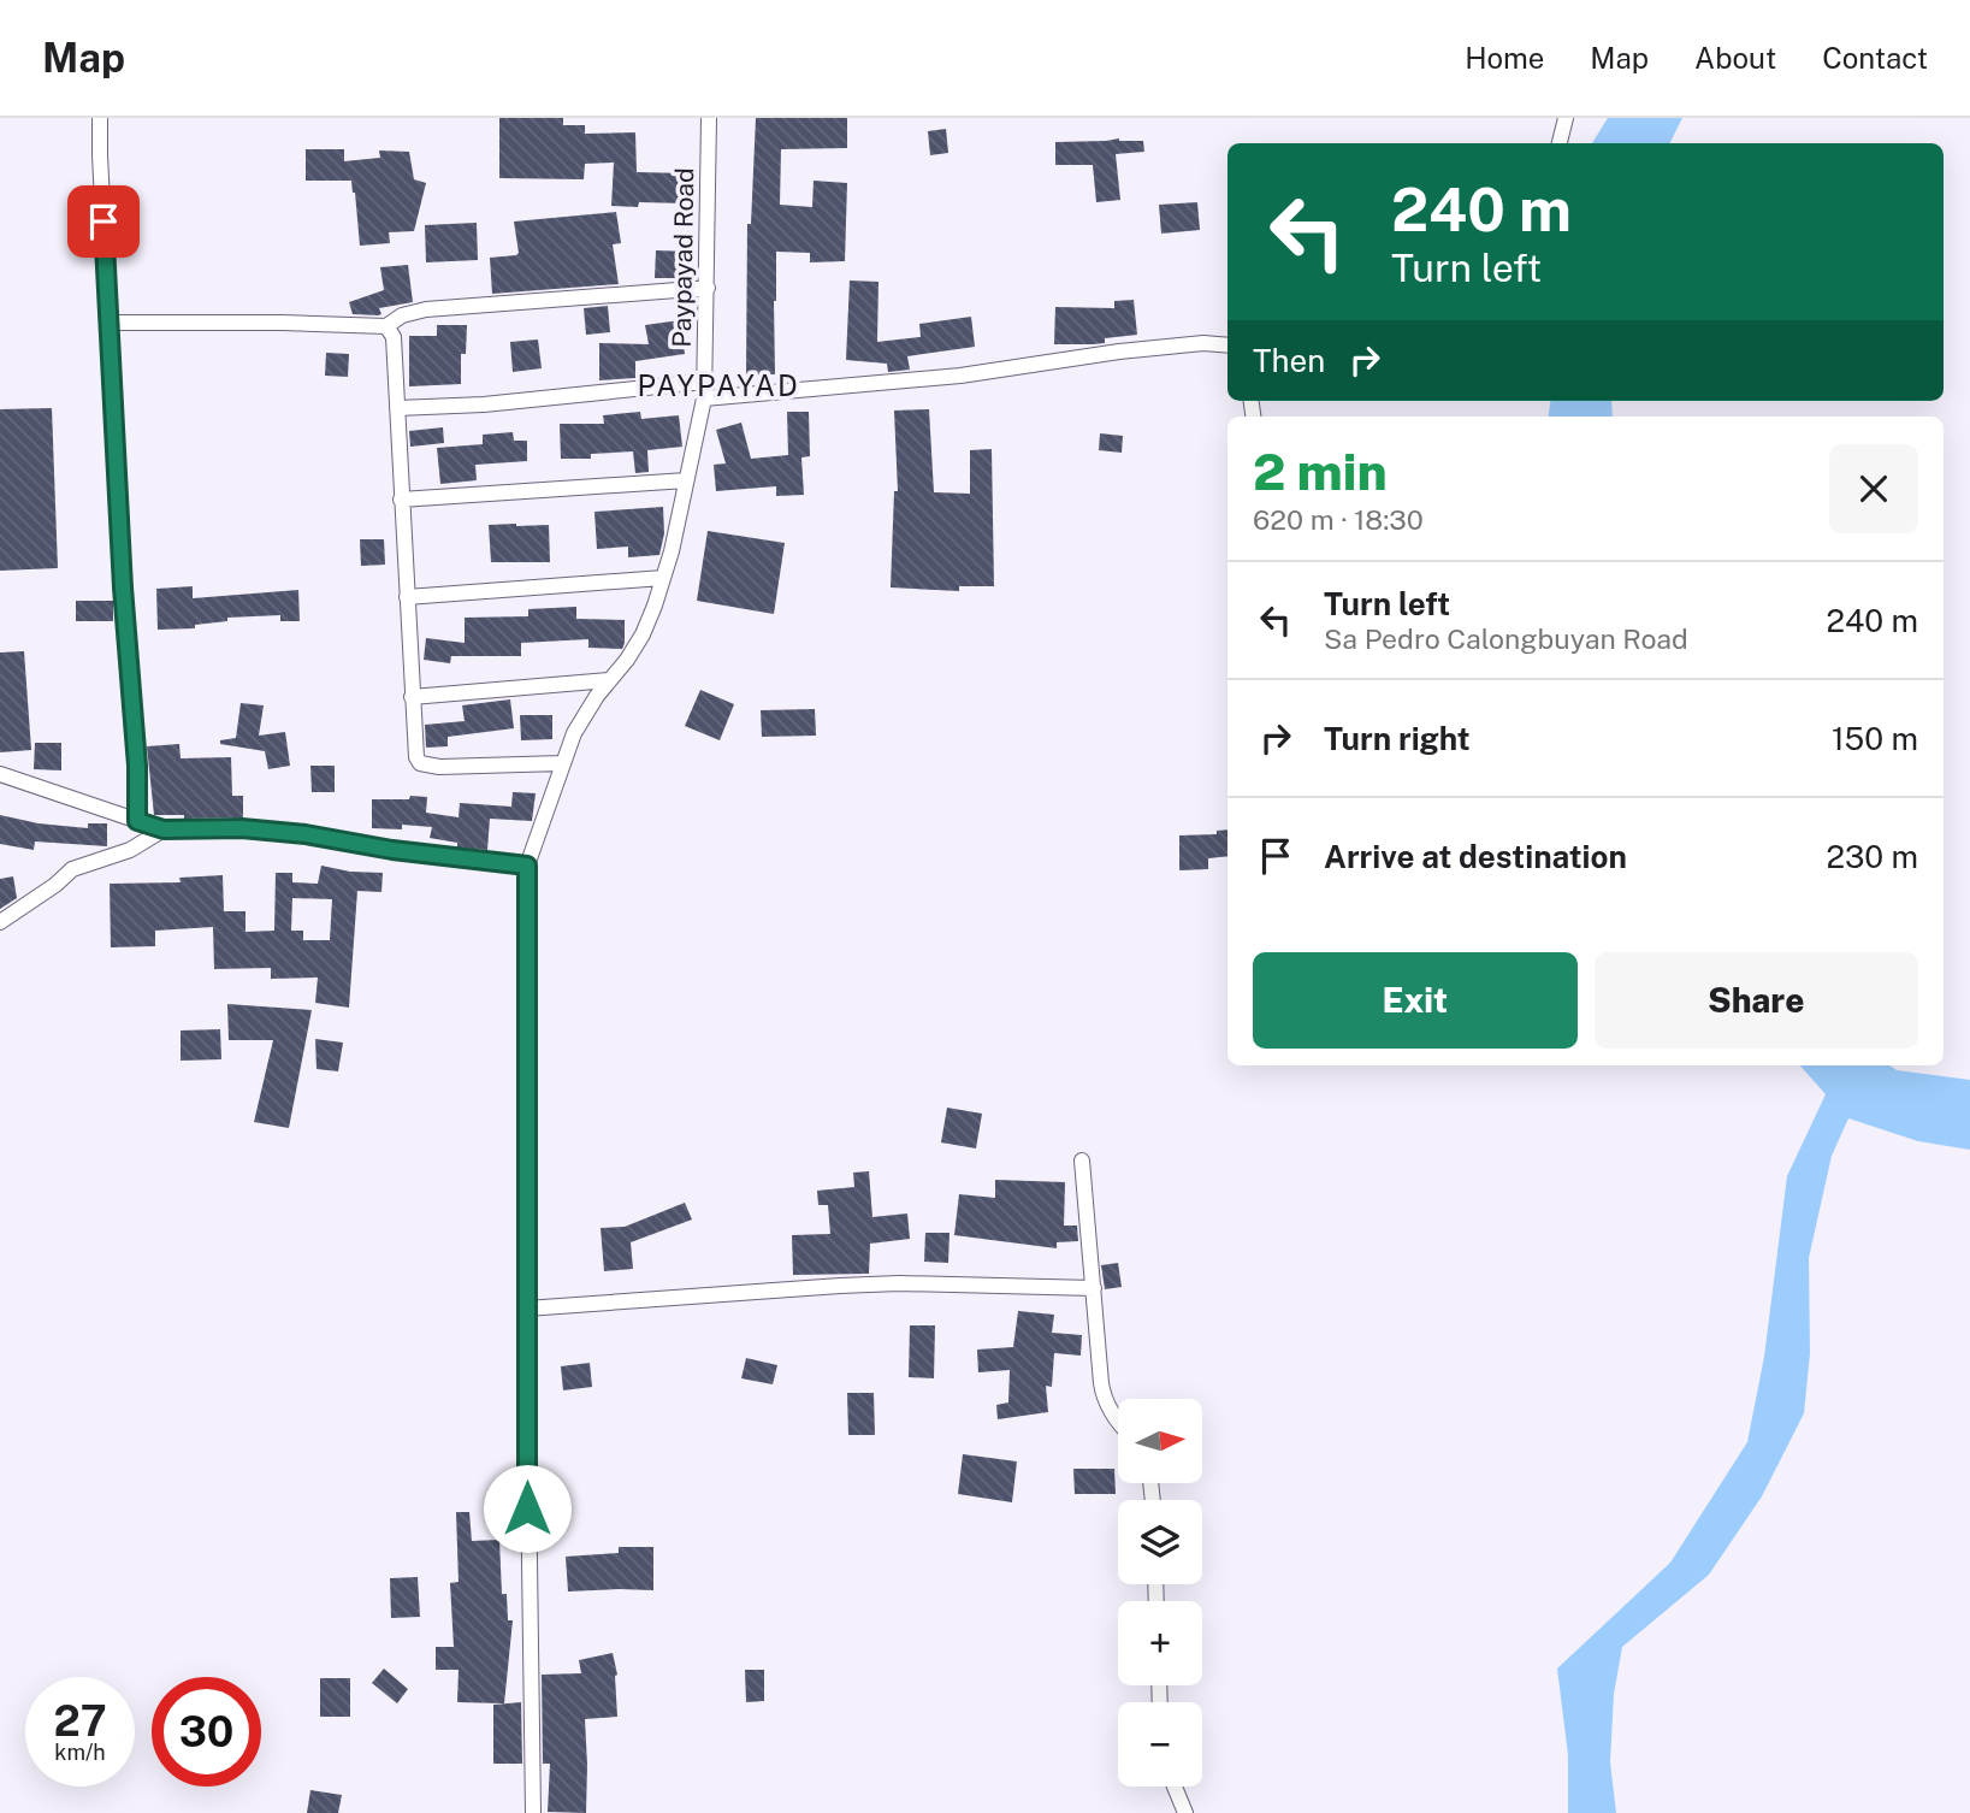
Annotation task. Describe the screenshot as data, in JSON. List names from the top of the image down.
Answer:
{
  "streets": {
    "street": ["Paypayad Road"]
  },
  "districts": ["PAYPAYAD"],
  "north": "right",
  "page": {
    "header": "Map",
    "nav": [
      "Home",
      "Map",
      "About",
      "Contact"
    ],
    "turn": ["240 m", "Turn left"],
    "then": "Then",
    "heading": ["2 min", "620 m · 18:30"],
    "list": [
      {
        "name": "Turn left",
        "note": "Sa Pedro Calongbuyan Road",
        "value": "240 m"
      },
      {
        "name": "Turn right",
        "value": "150 m"
      },
      {
        "name": "Arrive at destination",
        "value": "230 m"
      }
    ],
    "buttons": ["Exit", "Share"],
    "map_buttons": ["+", "−"],
    "speed": "27 km/h",
    "limit": "30"
  }
}
